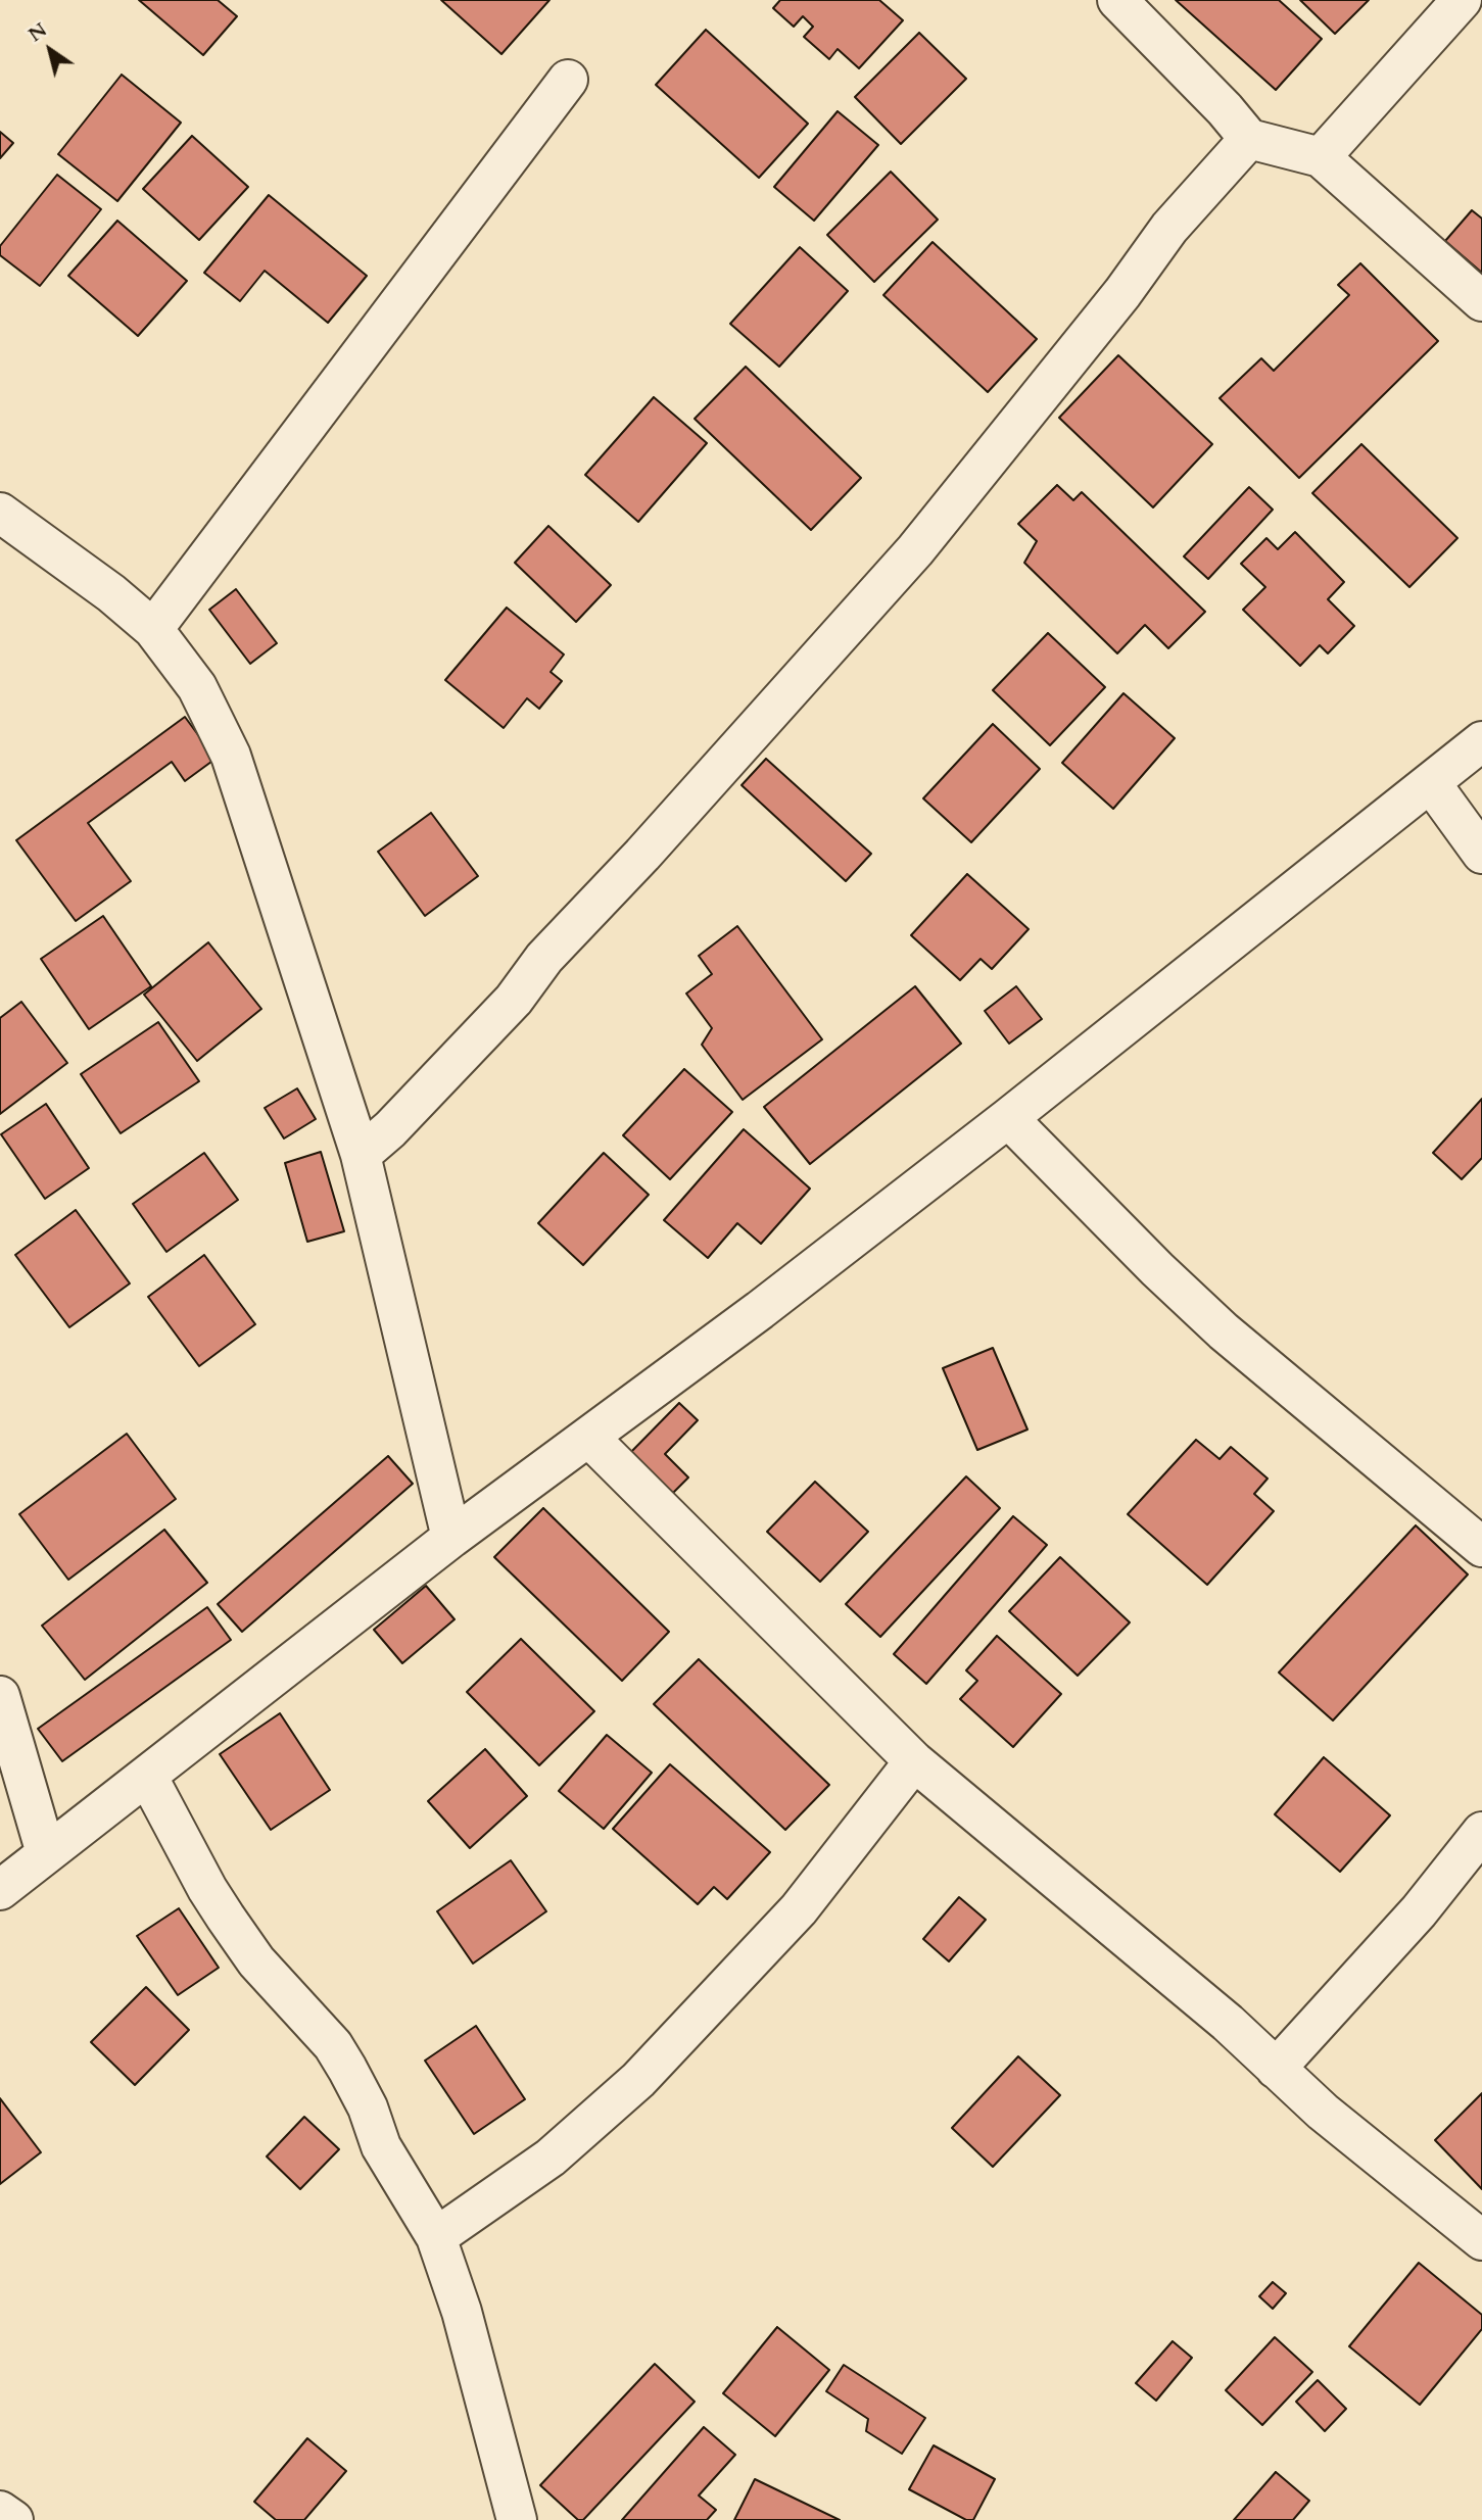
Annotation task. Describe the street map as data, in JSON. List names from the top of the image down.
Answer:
{
  "north": "top left"
}
